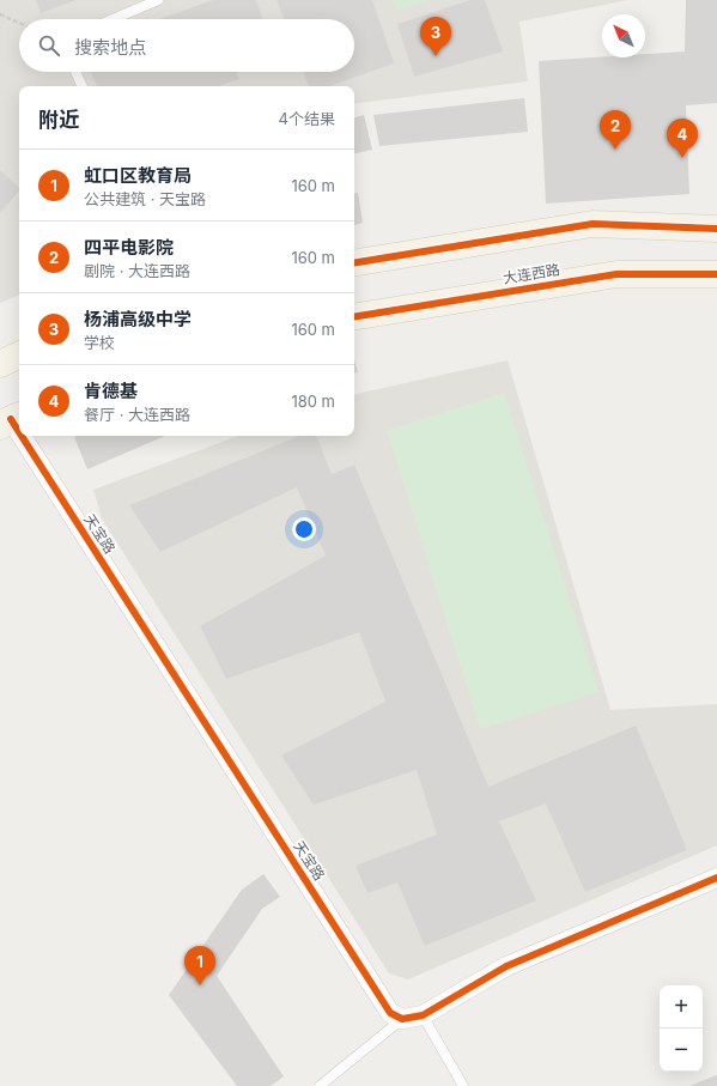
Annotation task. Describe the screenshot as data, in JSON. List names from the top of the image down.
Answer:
{
  "streets": {
    "main road": ["大连西路"],
    "street": ["天宝路"]
  },
  "north": "top left",
  "page": {
    "pins": [
      "3",
      "2",
      "4",
      "1"
    ],
    "search": "搜索地点",
    "heading": ["附近", "4个结果"],
    "list": [
      {
        "mark": "1",
        "name": "虹口区教育局",
        "note": "公共建筑 · 天宝路",
        "value": "160 m"
      },
      {
        "mark": "2",
        "name": "四平电影院",
        "note": "剧院 · 大连西路",
        "value": "160 m"
      },
      {
        "mark": "3",
        "name": "杨浦高级中学",
        "note": "学校",
        "value": "160 m"
      },
      {
        "mark": "4",
        "name": "肯德基",
        "note": "餐厅 · 大连西路",
        "value": "180 m"
      }
    ],
    "map_buttons": ["+", "−"]
  }
}
